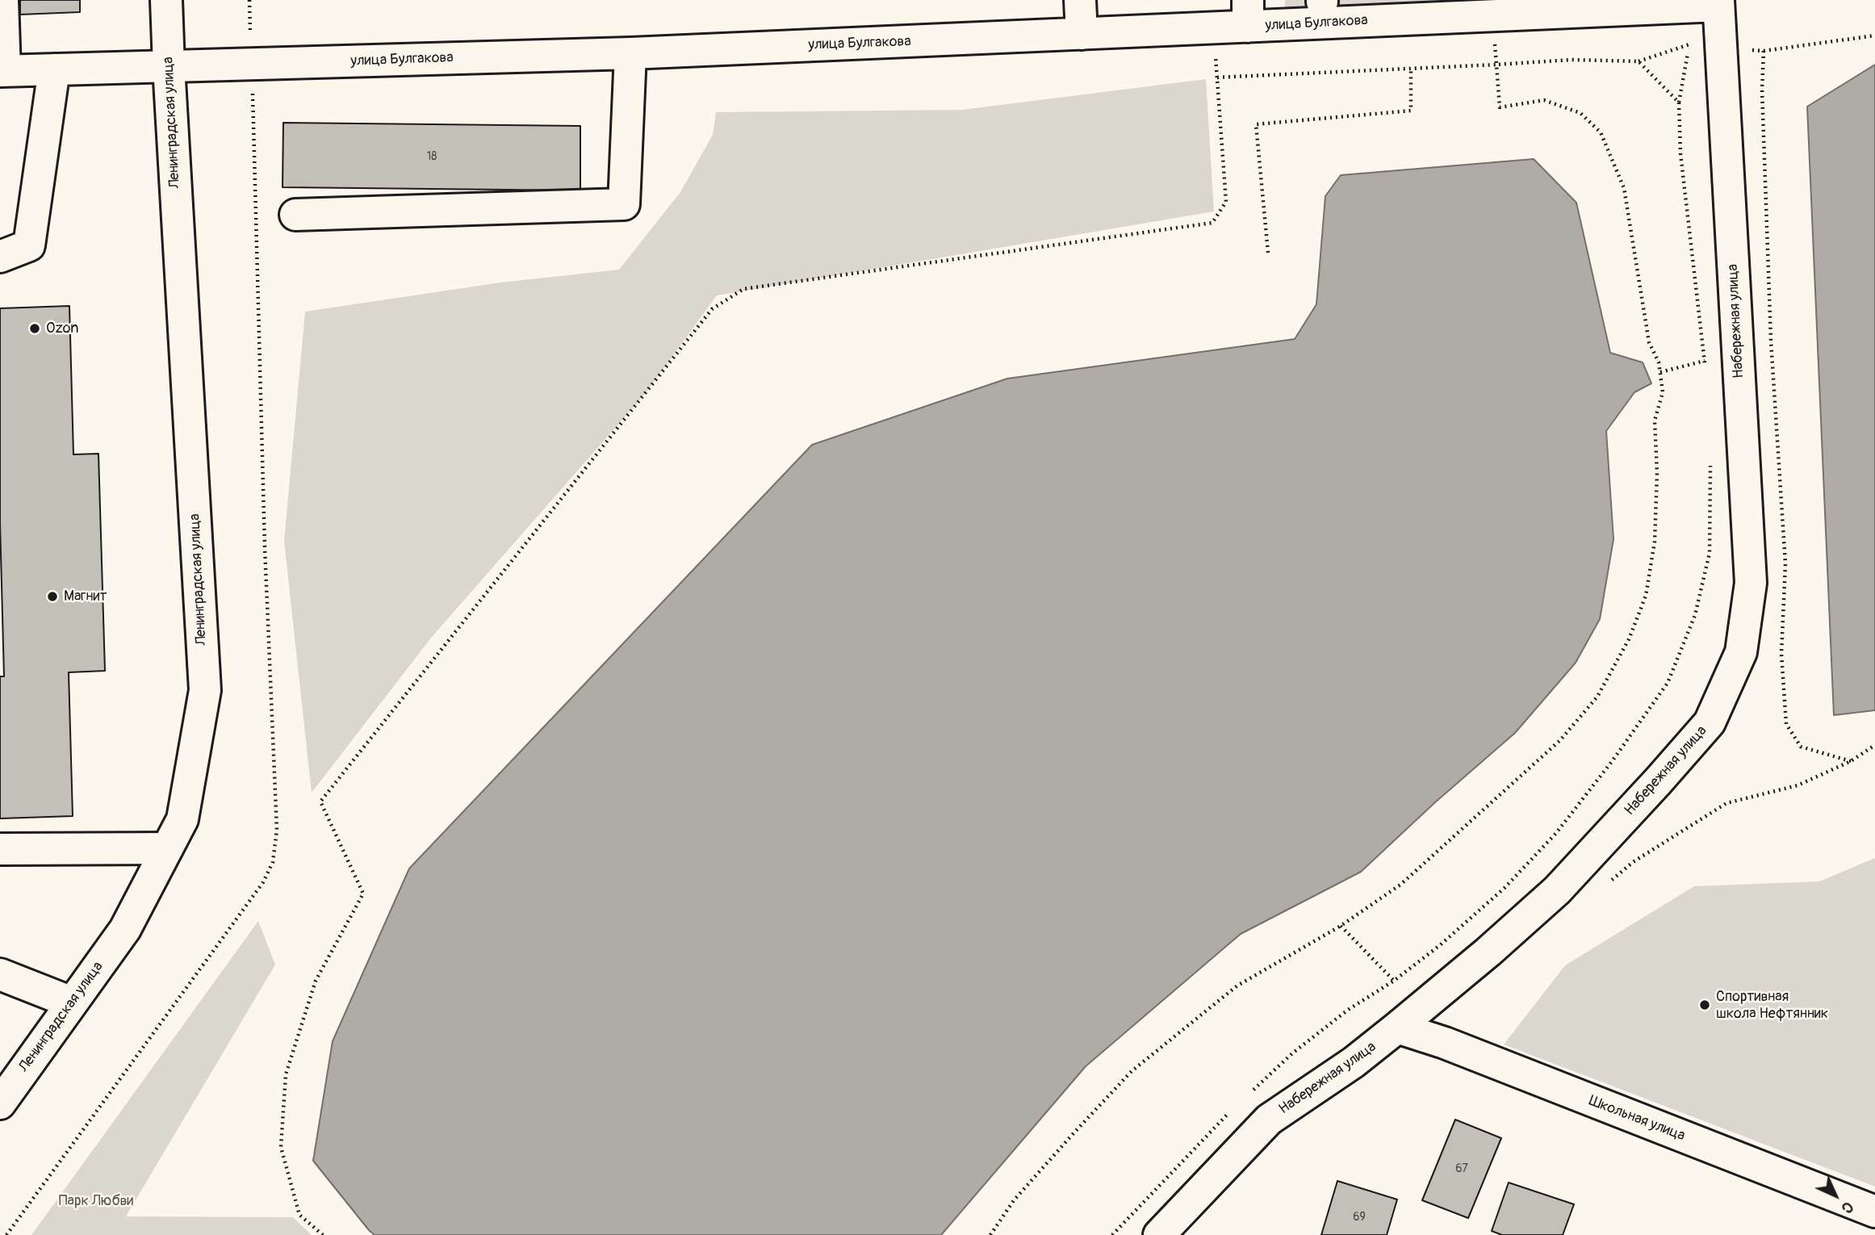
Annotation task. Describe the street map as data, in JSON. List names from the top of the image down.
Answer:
{
  "streets": {
    "street": [
      "улица Булгакова",
      "Ленинградская улица",
      "Набережная улица",
      "Школьная улица"
    ]
  },
  "crossings": [
    ["улица Булгакова", "Ленинградская улица"],
    ["улица Булгакова", "Набережная улица"],
    ["Набережная улица", "Школьная улица"]
  ],
  "parks": ["Парк Любви"],
  "places": ["Ozon", "Магнит", "Спортивная школа Нефтянник"],
  "house_numbers": ["18", "67", "69"],
  "north": "bottom right"
}
